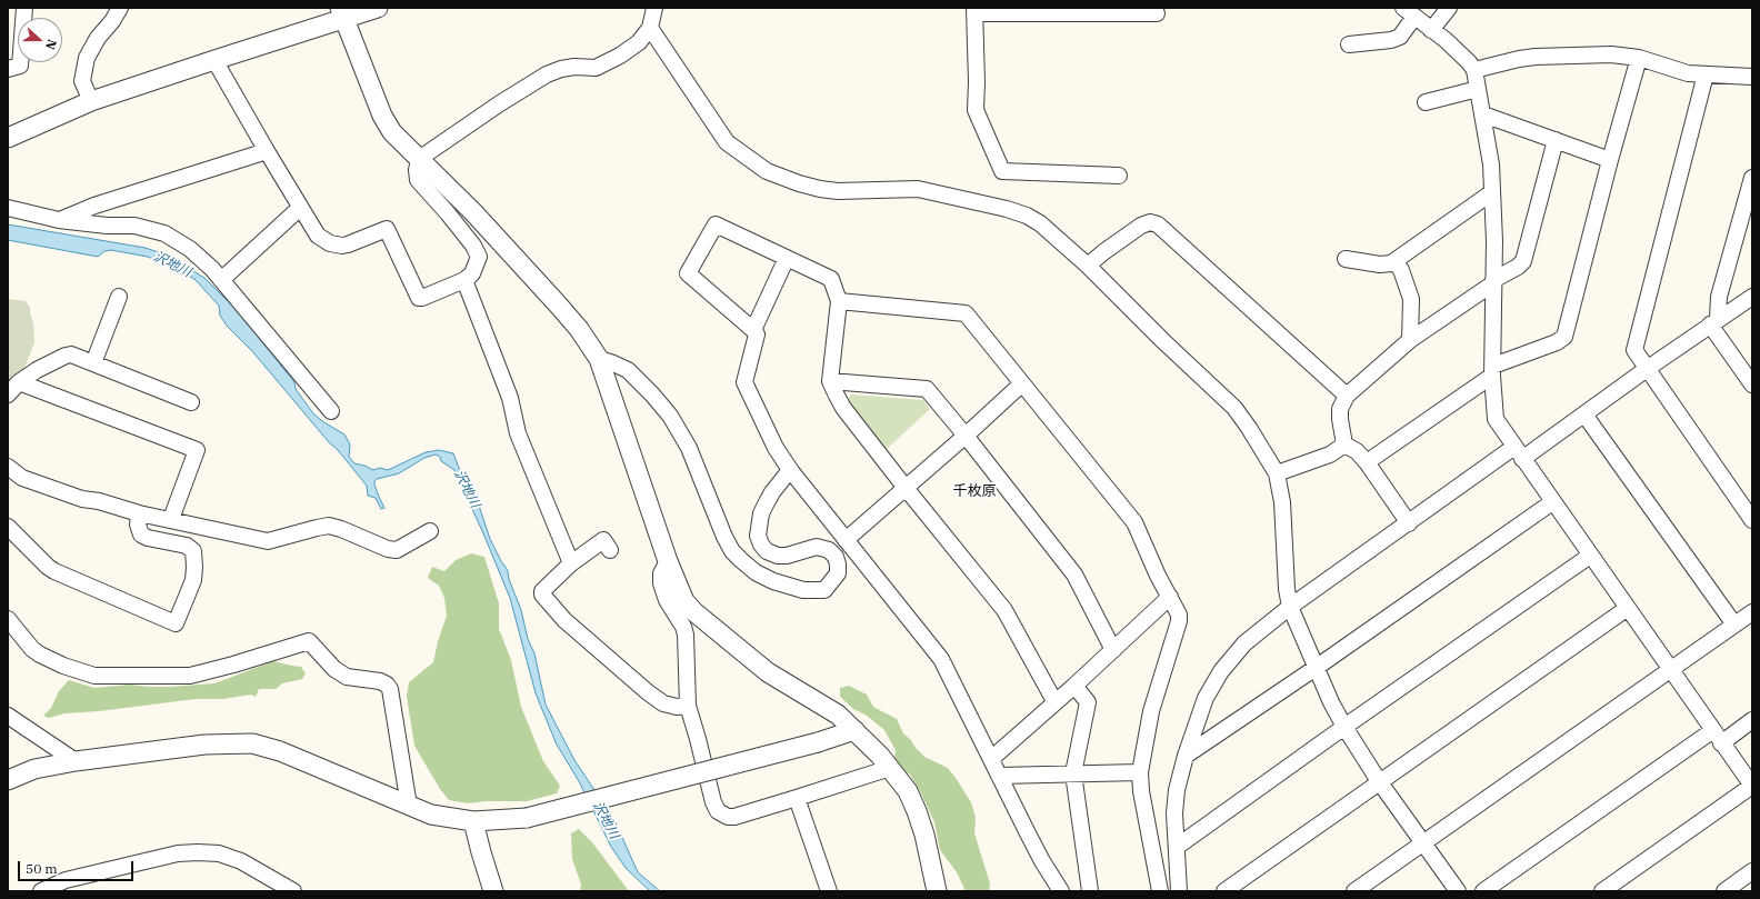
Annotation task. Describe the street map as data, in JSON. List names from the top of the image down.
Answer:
{
  "districts": ["千枚原"],
  "water": ["沢地川"],
  "scale_bar": "50 m",
  "north": "right"
}
